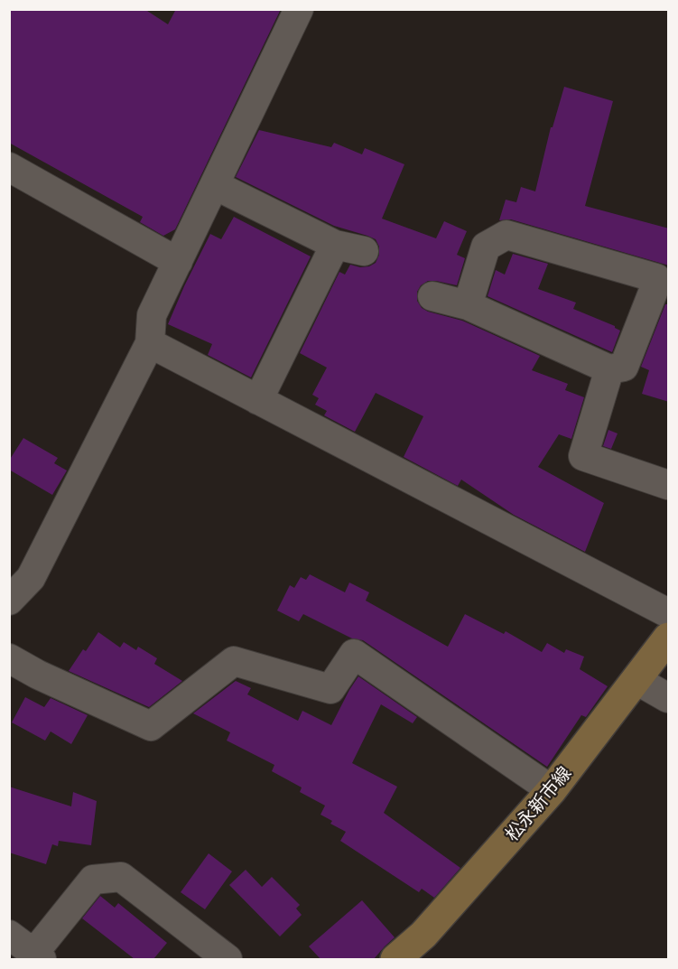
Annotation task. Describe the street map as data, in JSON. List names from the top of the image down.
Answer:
{
  "streets": {
    "main road": ["松永新市線"]
  }
}
